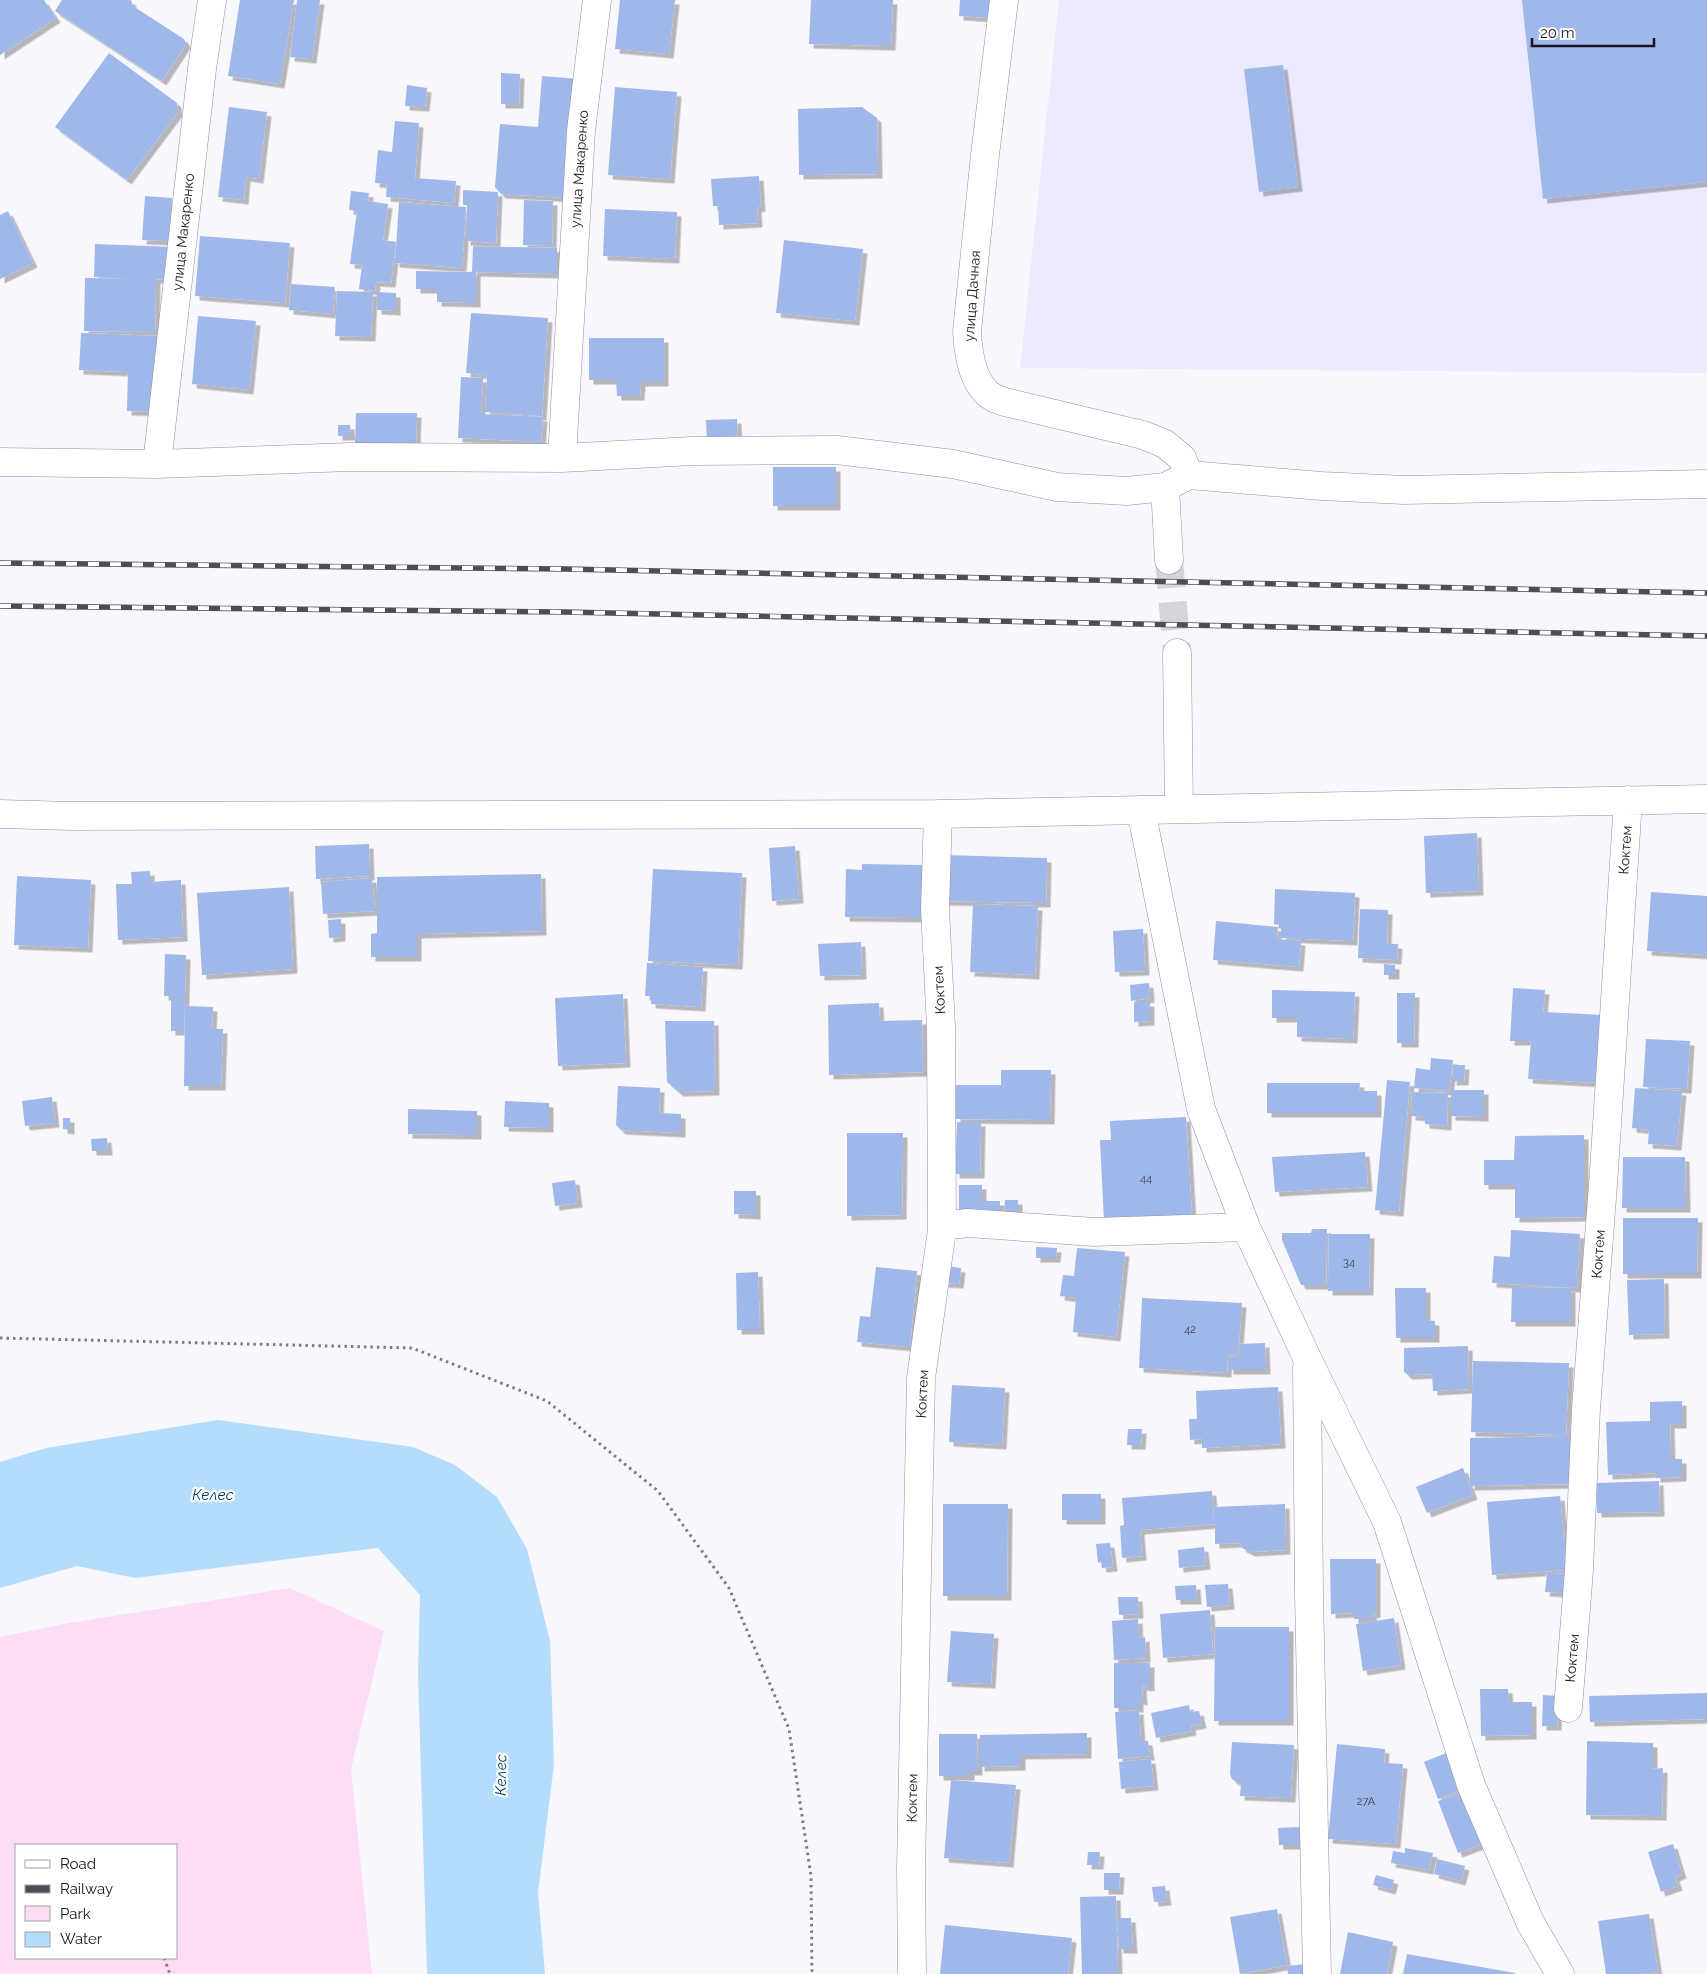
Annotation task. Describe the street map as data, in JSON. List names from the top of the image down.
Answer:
{
  "streets": {
    "street": ["улица Макаренко", "улица Дачная", "Коктем"]
  },
  "water": ["Келес"],
  "house_numbers": [
    "44",
    "34",
    "42",
    "27А"
  ],
  "legend": [
    "Road",
    "Railway",
    "Park",
    "Water"
  ],
  "scale_bar": "20 m"
}
